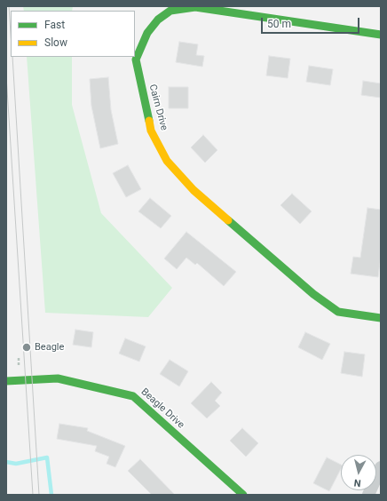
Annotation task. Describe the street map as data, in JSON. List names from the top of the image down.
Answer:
{
  "streets": {
    "street": ["Cairn Drive", "Beagle Drive"]
  },
  "places": ["Beagle"],
  "legend": ["Fast", "Slow"],
  "scale_bar": "50 m",
  "north": "bottom"
}
